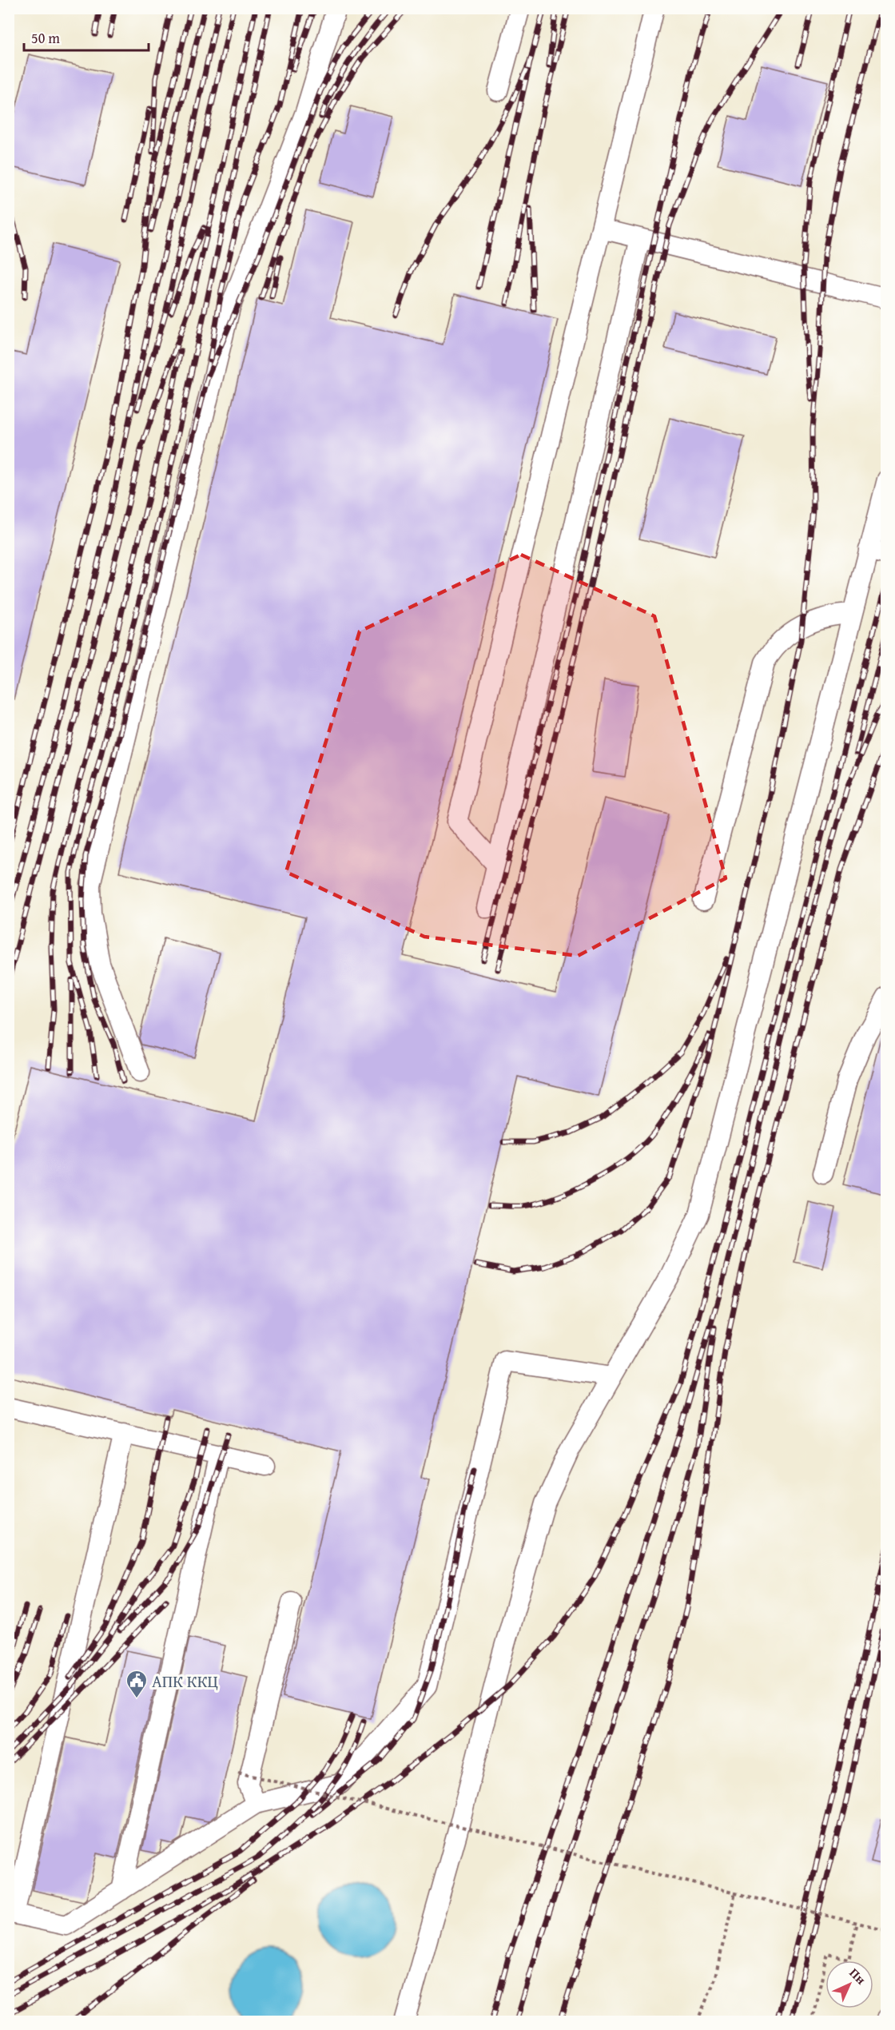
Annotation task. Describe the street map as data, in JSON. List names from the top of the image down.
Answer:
{
  "places": {
    "public building": ["АПК ККЦ"]
  },
  "scale_bar": "50 m",
  "north": "top right"
}
